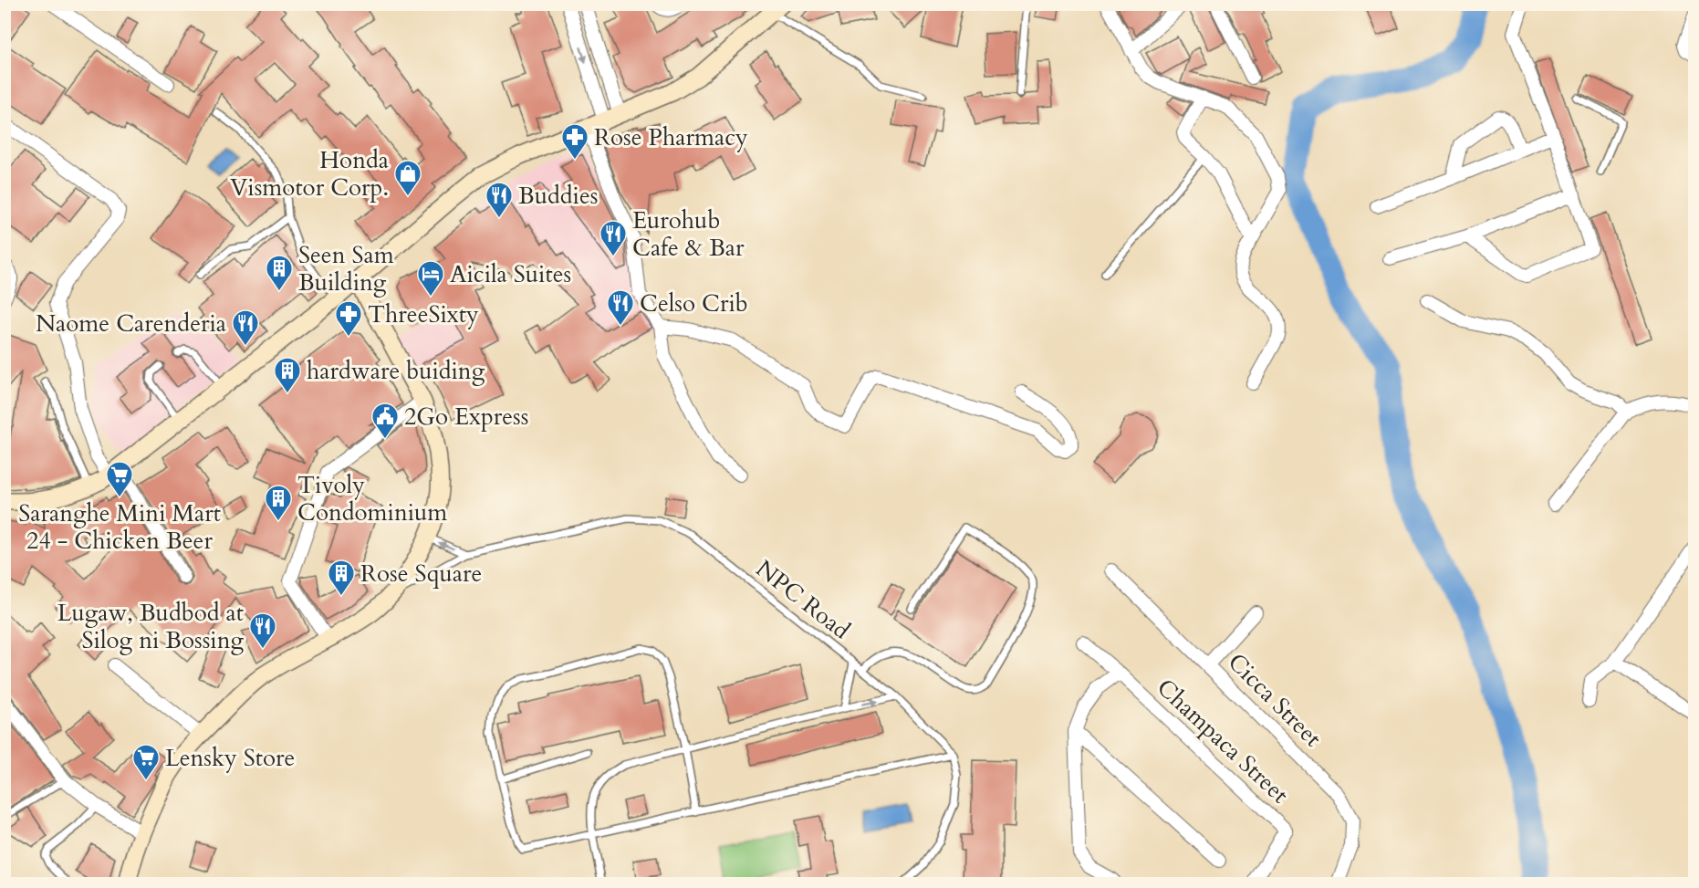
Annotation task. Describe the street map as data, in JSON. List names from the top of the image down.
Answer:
{
  "streets": {
    "street": ["Cicca Street", "Champaca Street"],
    "lane": ["NPC Road"]
  },
  "places": {
    "pharmacy": ["Rose Pharmacy", "ThreeSixty"],
    "shop": ["Honda Vismotor Corp."],
    "restaurant": [
      "Buddies",
      "Eurohub Cafe & Bar",
      "Celso Crib",
      "Naome Carenderia",
      "Lugaw, Budbod at Silog ni Bossing"
    ],
    "building": [
      "Seen Sam Building",
      "hardware buiding",
      "Tivoly Condominium",
      "Rose Square"
    ],
    "hotel": ["Aicila Suites"],
    "public building": ["2Go Express"],
    "supermarket": ["Saranghe Mini Mart 24 - Chicken Beer", "Lensky Store"]
  }
}
